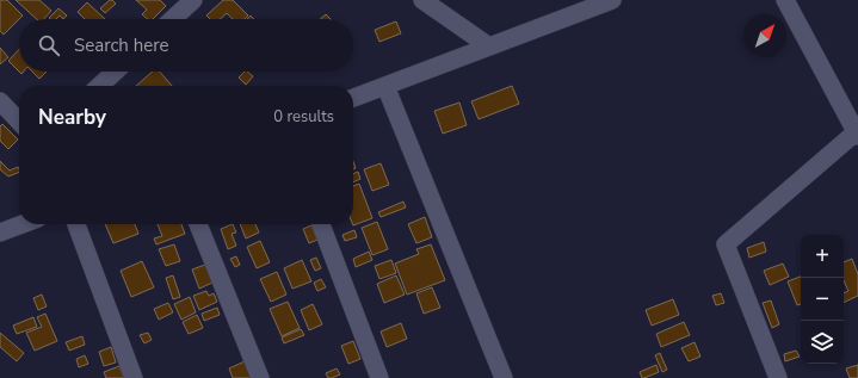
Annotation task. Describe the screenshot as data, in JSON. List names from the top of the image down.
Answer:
{
  "north": "top right",
  "page": {
    "search": "Search here",
    "heading": ["Nearby", "0 results"],
    "map_buttons": ["+", "−"]
  }
}
